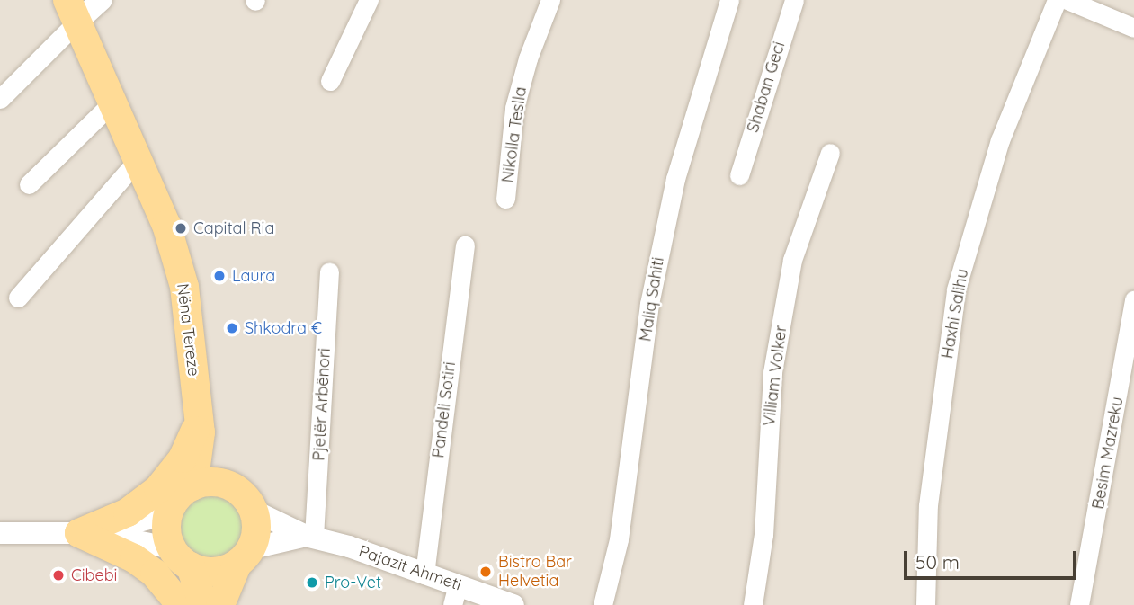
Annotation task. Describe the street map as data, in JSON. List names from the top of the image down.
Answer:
{
  "streets": {
    "main road": ["Nëna Tereze"],
    "street": [
      "Shaban Geci",
      "Nikolla Teslla",
      "Maliq Sahiti",
      "Haxhi Salihu",
      "Villiam Volker",
      "Pjetër Arbënori",
      "Pandeli Sotiri",
      "Besim Mazreku",
      "Pajazit Ahmeti"
    ]
  },
  "crossings": [
    ["Nëna Tereze", "Pajazit Ahmeti"],
    ["Pjetër Arbënori", "Pajazit Ahmeti"],
    ["Pandeli Sotiri", "Pajazit Ahmeti"]
  ],
  "places": [
    "Capital Ria",
    "Laura",
    "Shkodra €",
    "Bistro Bar Helvetia",
    "Cibebi",
    "Pro-Vet"
  ],
  "scale_bar": "50 m"
}
